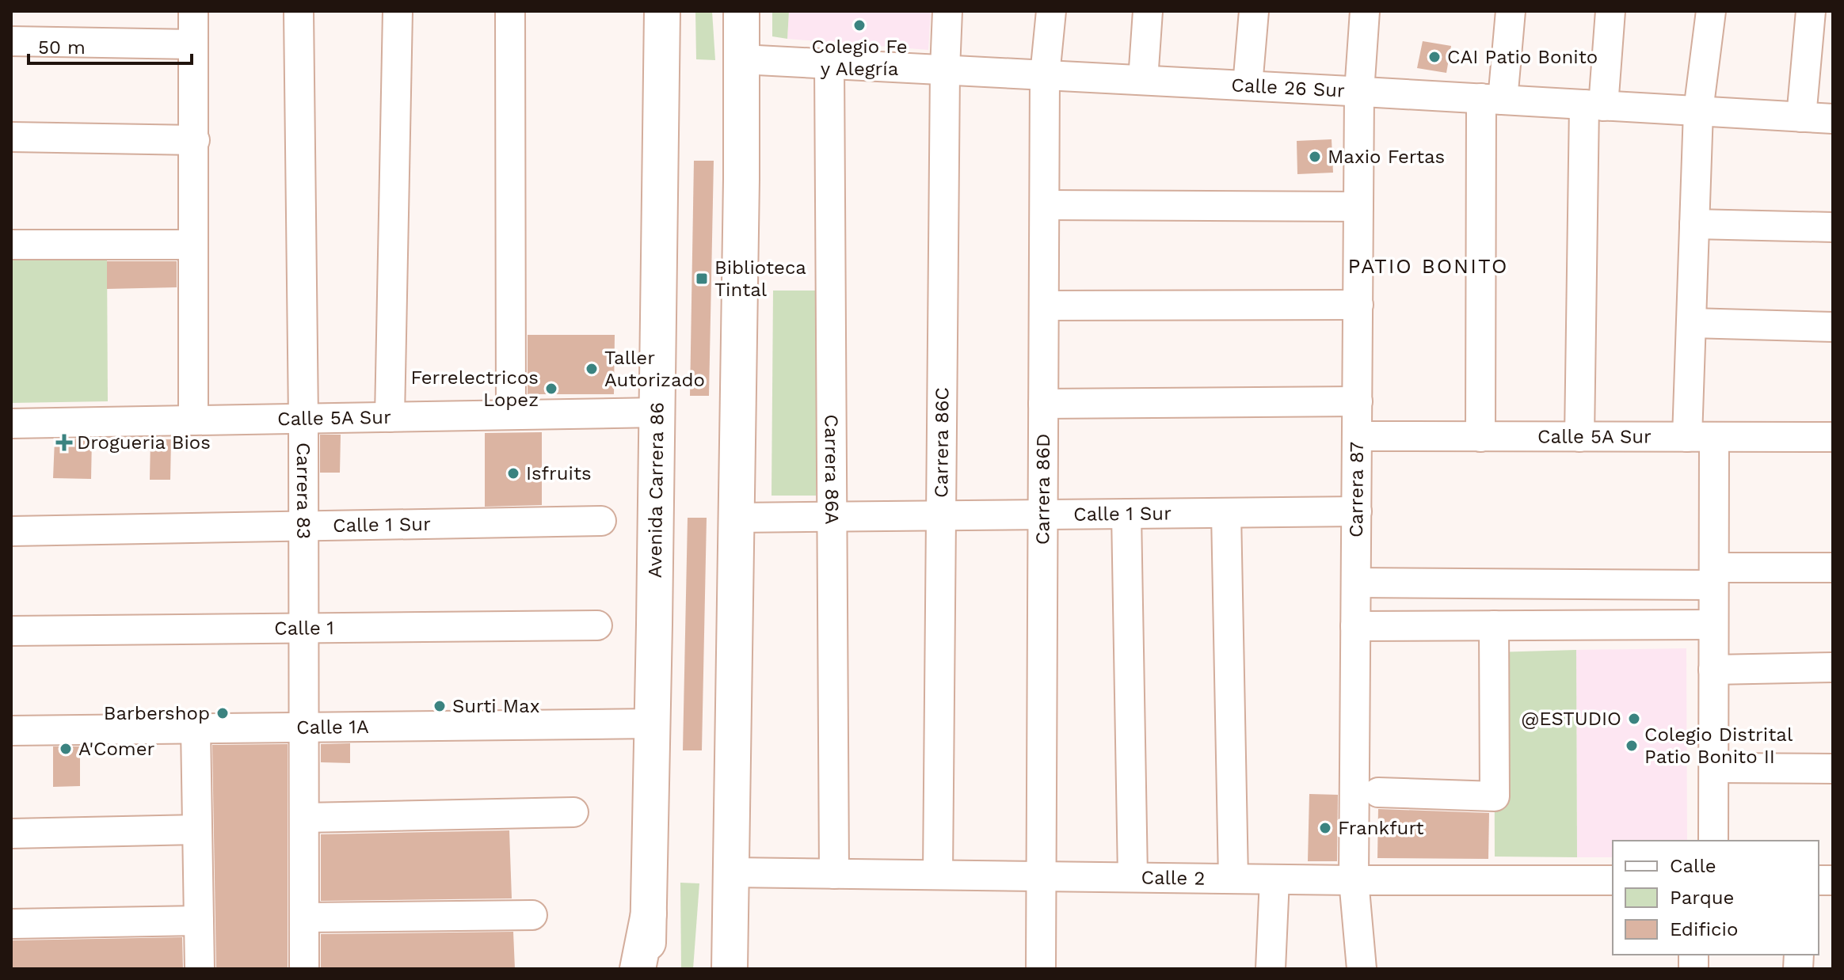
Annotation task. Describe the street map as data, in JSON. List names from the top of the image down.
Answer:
{
  "streets": {
    "main road": ["Avenida Carrera 86"],
    "street": [
      "Calle 26 Sur",
      "Calle 5A Sur",
      "Carrera 86C",
      "Carrera 86A",
      "Carrera 83",
      "Carrera 86D",
      "Carrera 87",
      "Calle 1 Sur",
      "Calle 1",
      "Calle 1A",
      "Calle 2"
    ]
  },
  "crossings": [
    ["Calle 26 Sur", "Carrera 86C"],
    ["Calle 26 Sur", "Carrera 86A"],
    ["Calle 26 Sur", "Carrera 86D"],
    ["Calle 26 Sur", "Carrera 87"],
    ["Calle 5A Sur", "Carrera 83"],
    ["Calle 5A Sur", "Avenida Carrera 86"],
    ["Calle 5A Sur", "Carrera 87"],
    ["Carrera 86C", "Calle 1 Sur"],
    ["Carrera 86C", "Calle 2"],
    ["Carrera 86A", "Calle 1 Sur"],
    ["Carrera 86A", "Calle 2"],
    ["Carrera 83", "Calle 1 Sur"],
    ["Carrera 83", "Calle 1"],
    ["Carrera 83", "Calle 1A"],
    ["Avenida Carrera 86", "Calle 1A"],
    ["Carrera 86D", "Calle 1 Sur"],
    ["Carrera 86D", "Calle 2"],
    ["Carrera 87", "Calle 1 Sur"],
    ["Carrera 87", "Calle 2"]
  ],
  "districts": ["PATIO BONITO"],
  "places": {
    "other": [
      "Colegio Fe y Alegría",
      "CAI Patio Bonito",
      "Maxio Fertas",
      "Taller Autorizado",
      "Ferrelectricos Lopez",
      "Isfruits",
      "Surti Max",
      "Barbershop",
      "@ESTUDIO",
      "Colegio Distrital Patio Bonito II",
      "A'Comer",
      "Frankfurt"
    ],
    "transit": ["Biblioteca Tintal"],
    "health": ["Drogueria Bios"]
  },
  "legend": ["Calle", "Parque", "Edificio"],
  "scale_bar": "50 m"
}
